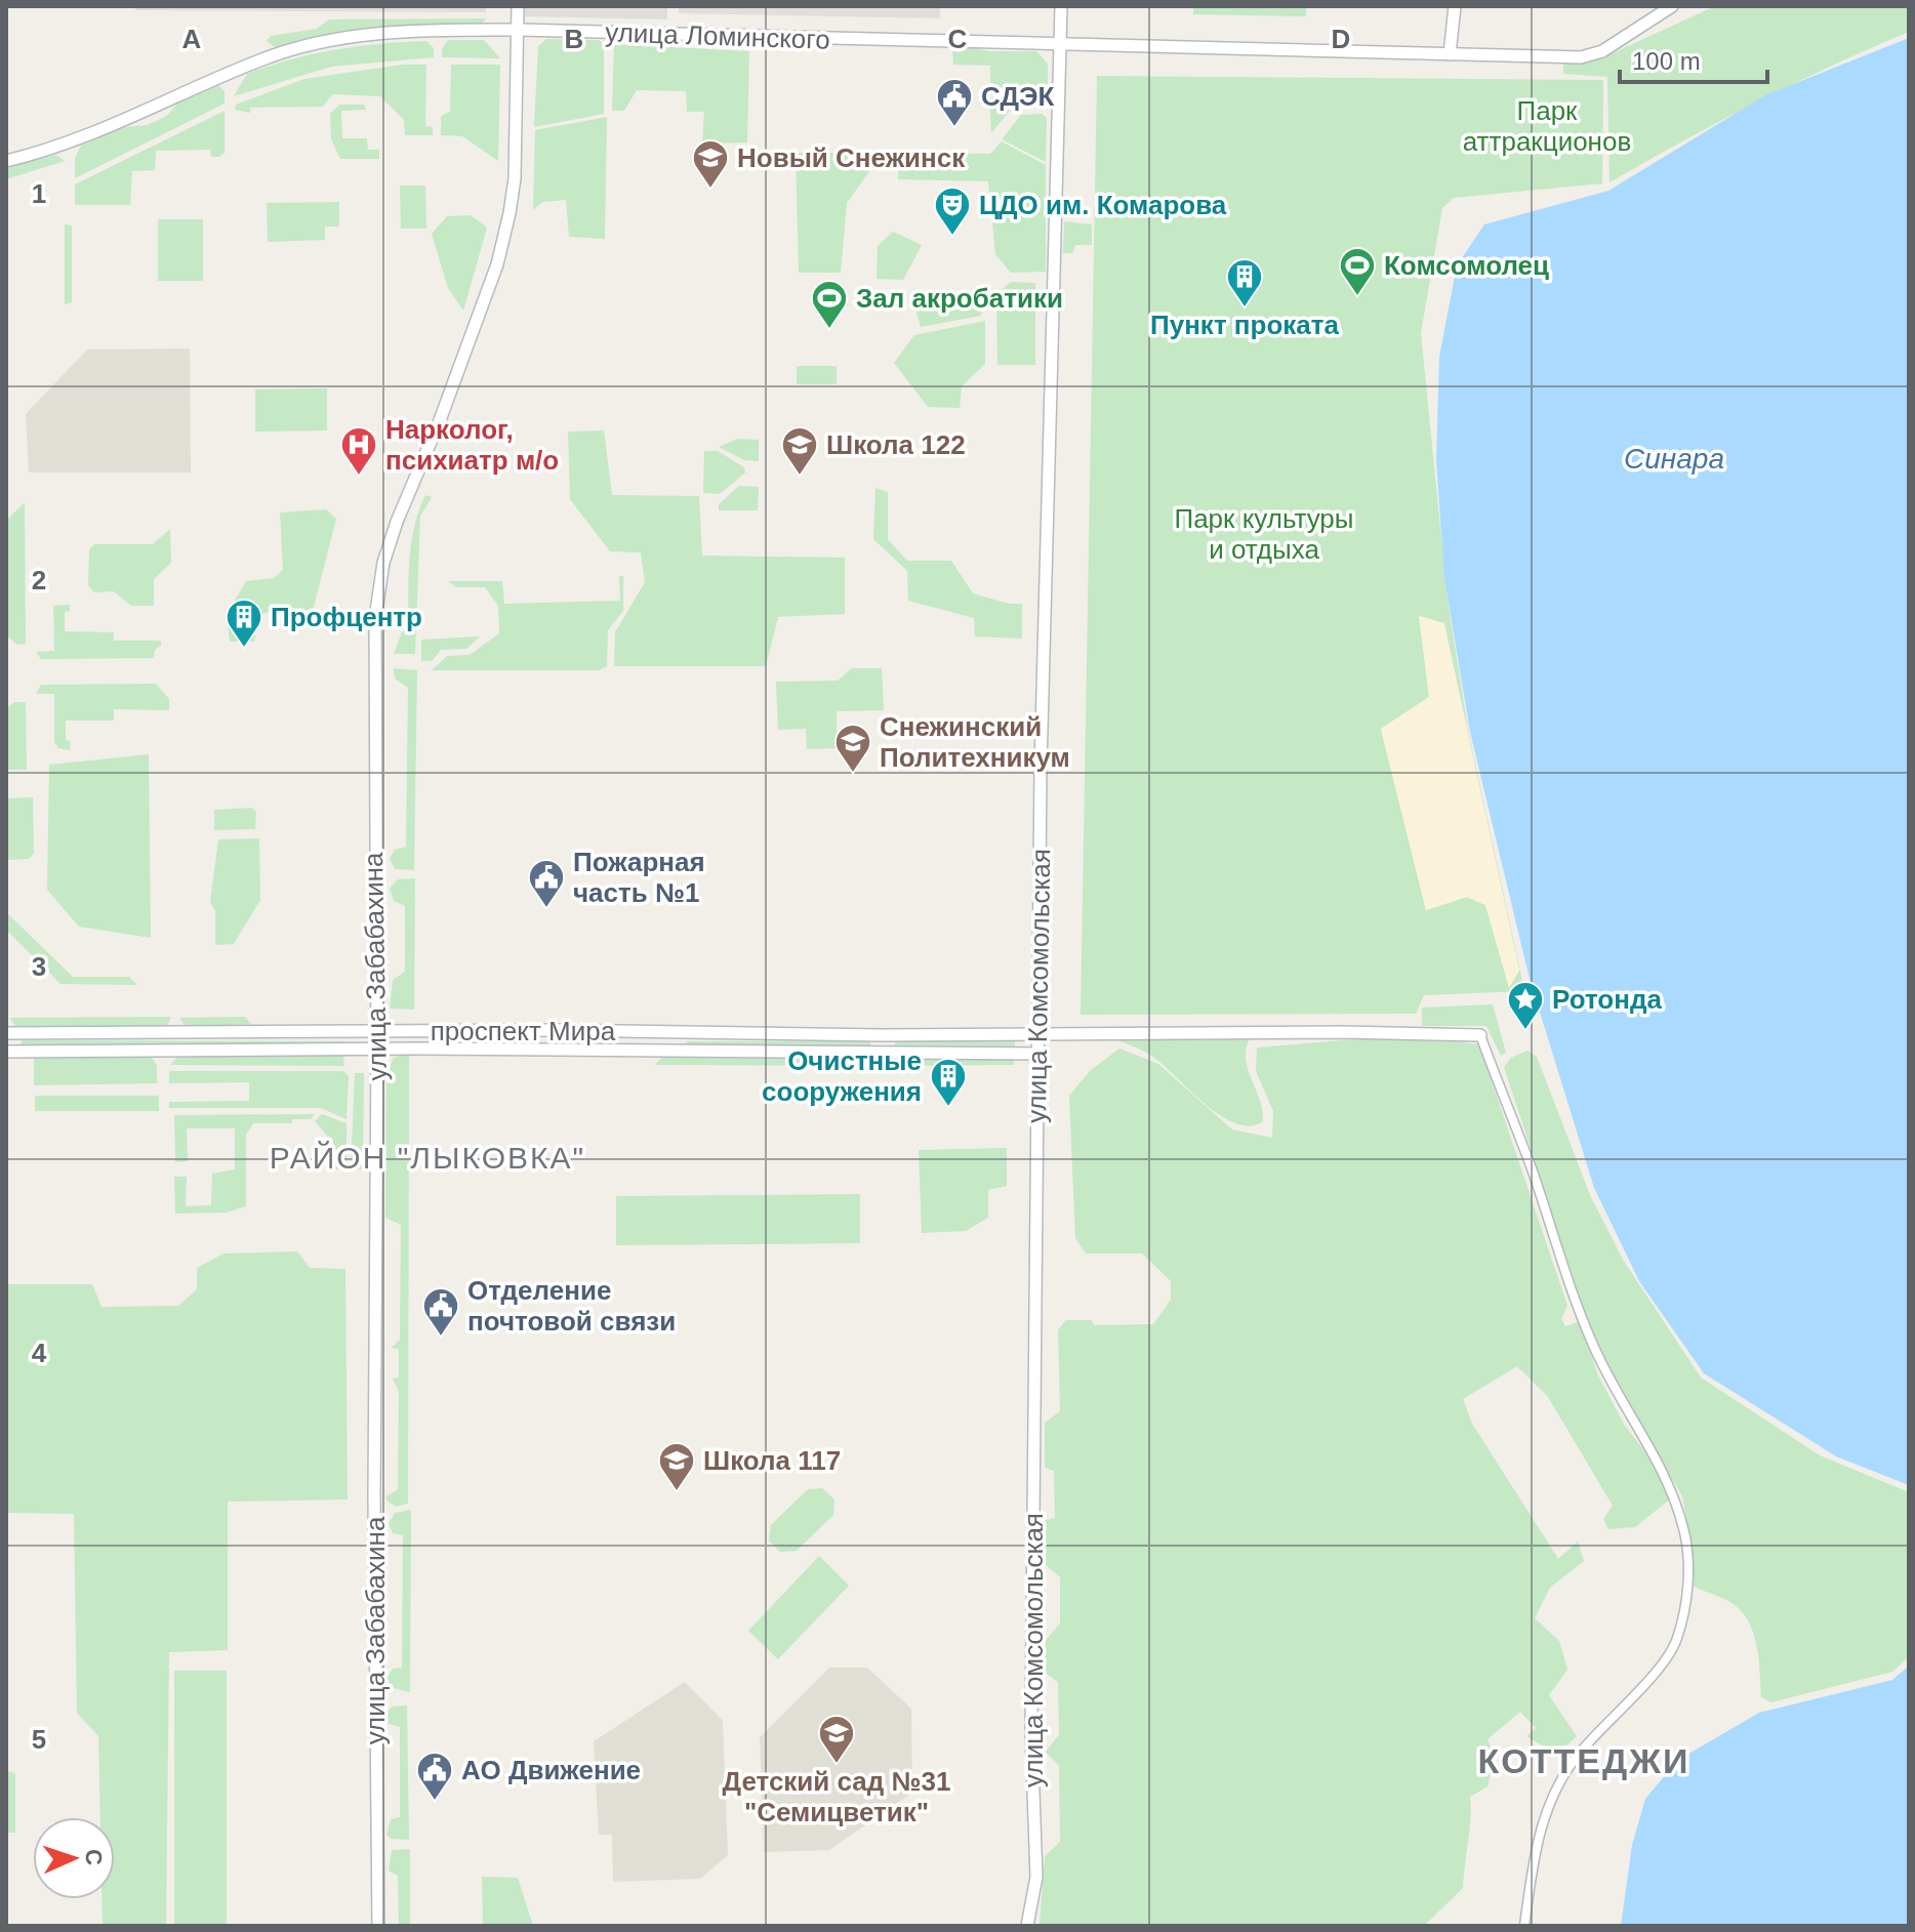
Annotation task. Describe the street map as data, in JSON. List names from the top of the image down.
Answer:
{
  "streets": {
    "street": [
      "улица Ломинского",
      "улица Забабахина",
      "улица Комсомольская",
      "проспект Мира"
    ]
  },
  "crossings": [
    ["улица Ломинского", "улица Забабахина"],
    ["улица Ломинского", "улица Комсомольская"],
    ["улица Забабахина", "проспект Мира"],
    ["улица Комсомольская", "проспект Мира"]
  ],
  "districts": ["РАЙОН \"ЛЫКОВКА\"", "КОТТЕДЖИ"],
  "water": ["Синара"],
  "parks": ["Парк аттракционов", "Парк культуры и отдыха"],
  "places": {
    "public building": [
      "СДЭК",
      "Пожарная часть №1",
      "Отделение почтовой связи",
      "АО Движение"
    ],
    "school or university": [
      "Новый Снежинск",
      "Школа 122",
      "Снежинский Политехникум",
      "Школа 117",
      "Детский сад №31 \"Семицветик\""
    ],
    "theatre": ["ЦДО им. Комарова"],
    "sports": ["Комсомолец", "Зал акробатики"],
    "building": ["Пункт проката", "Профцентр", "Очистные сооружения"],
    "hospital": ["Нарколог, психиатр м/о"],
    "place": ["Ротонда"]
  },
  "scale_bar": "100 m",
  "north": "right",
  "grid": {
    "columns": [
      "A",
      "B",
      "C",
      "D"
    ],
    "rows": [
      "1",
      "2",
      "3",
      "4",
      "5"
    ]
  }
}
